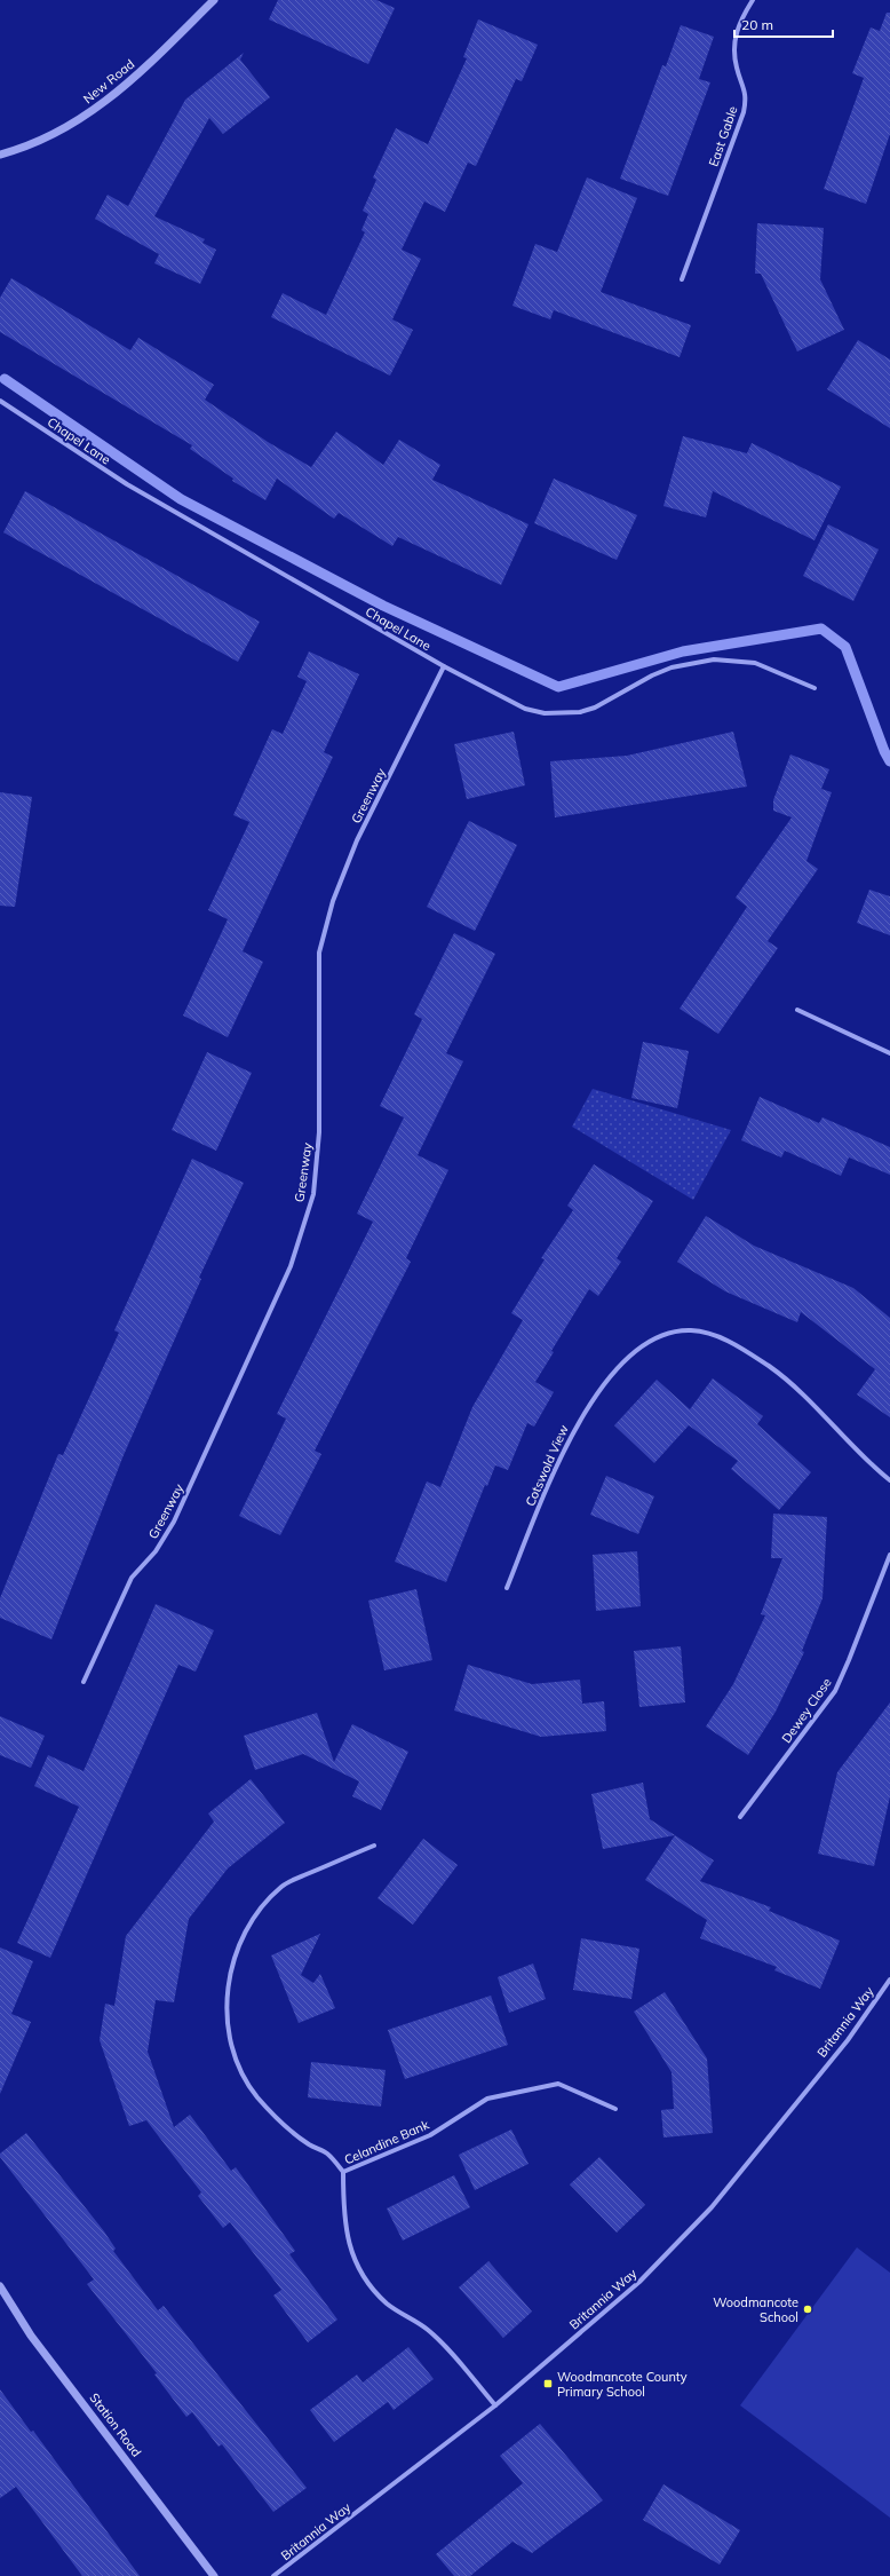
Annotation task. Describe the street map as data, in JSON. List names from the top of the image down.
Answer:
{
  "streets": {
    "street": [
      "New Road",
      "East Gable",
      "Chapel Lane",
      "Greenway",
      "Cotswold View",
      "Dewey Close",
      "Britannia Way",
      "Celandine Bank",
      "Station Road"
    ]
  },
  "crossings": [
    ["Chapel Lane", "Greenway"],
    ["Britannia Way", "Celandine Bank"]
  ],
  "places": {
    "other": ["Woodmancote School"],
    "transit": ["Woodmancote County Primary School"]
  },
  "scale_bar": "20 m"
}
